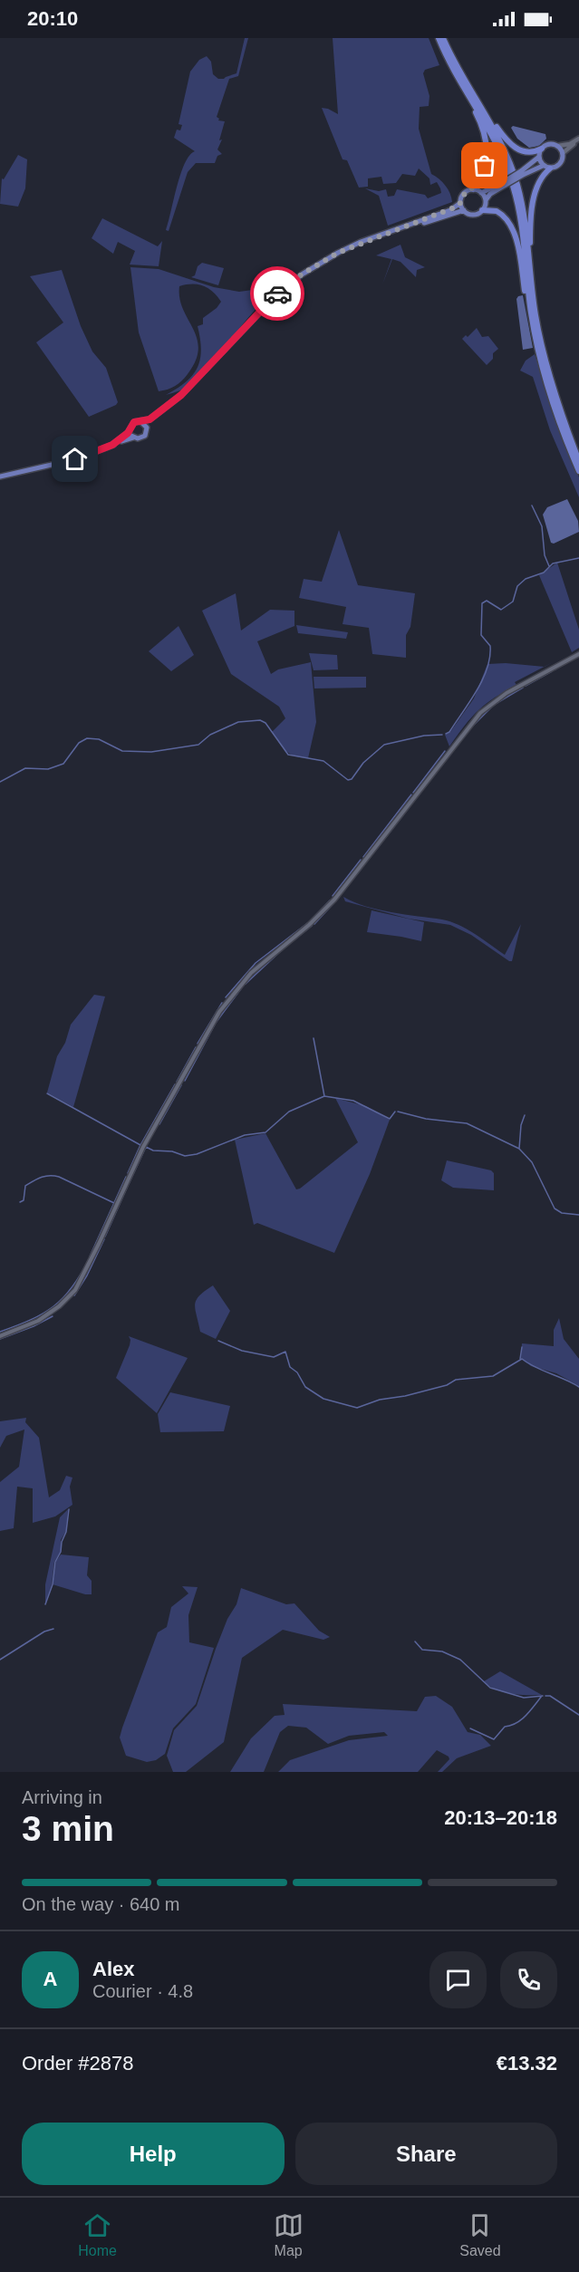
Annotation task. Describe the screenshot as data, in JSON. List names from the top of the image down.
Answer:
{
  "page": {
    "status": "20:10",
    "heading": ["3 min", "Arriving in", "20:13–20:18"],
    "panel": [
      "Alex",
      "Courier · 4.8",
      "Order #2878",
      "€13.32"
    ],
    "bar": "On the way · 640 m",
    "round": "A",
    "buttons": ["Help", "Share"],
    "tabs": ["Home", "Map", "Saved"]
  }
}
